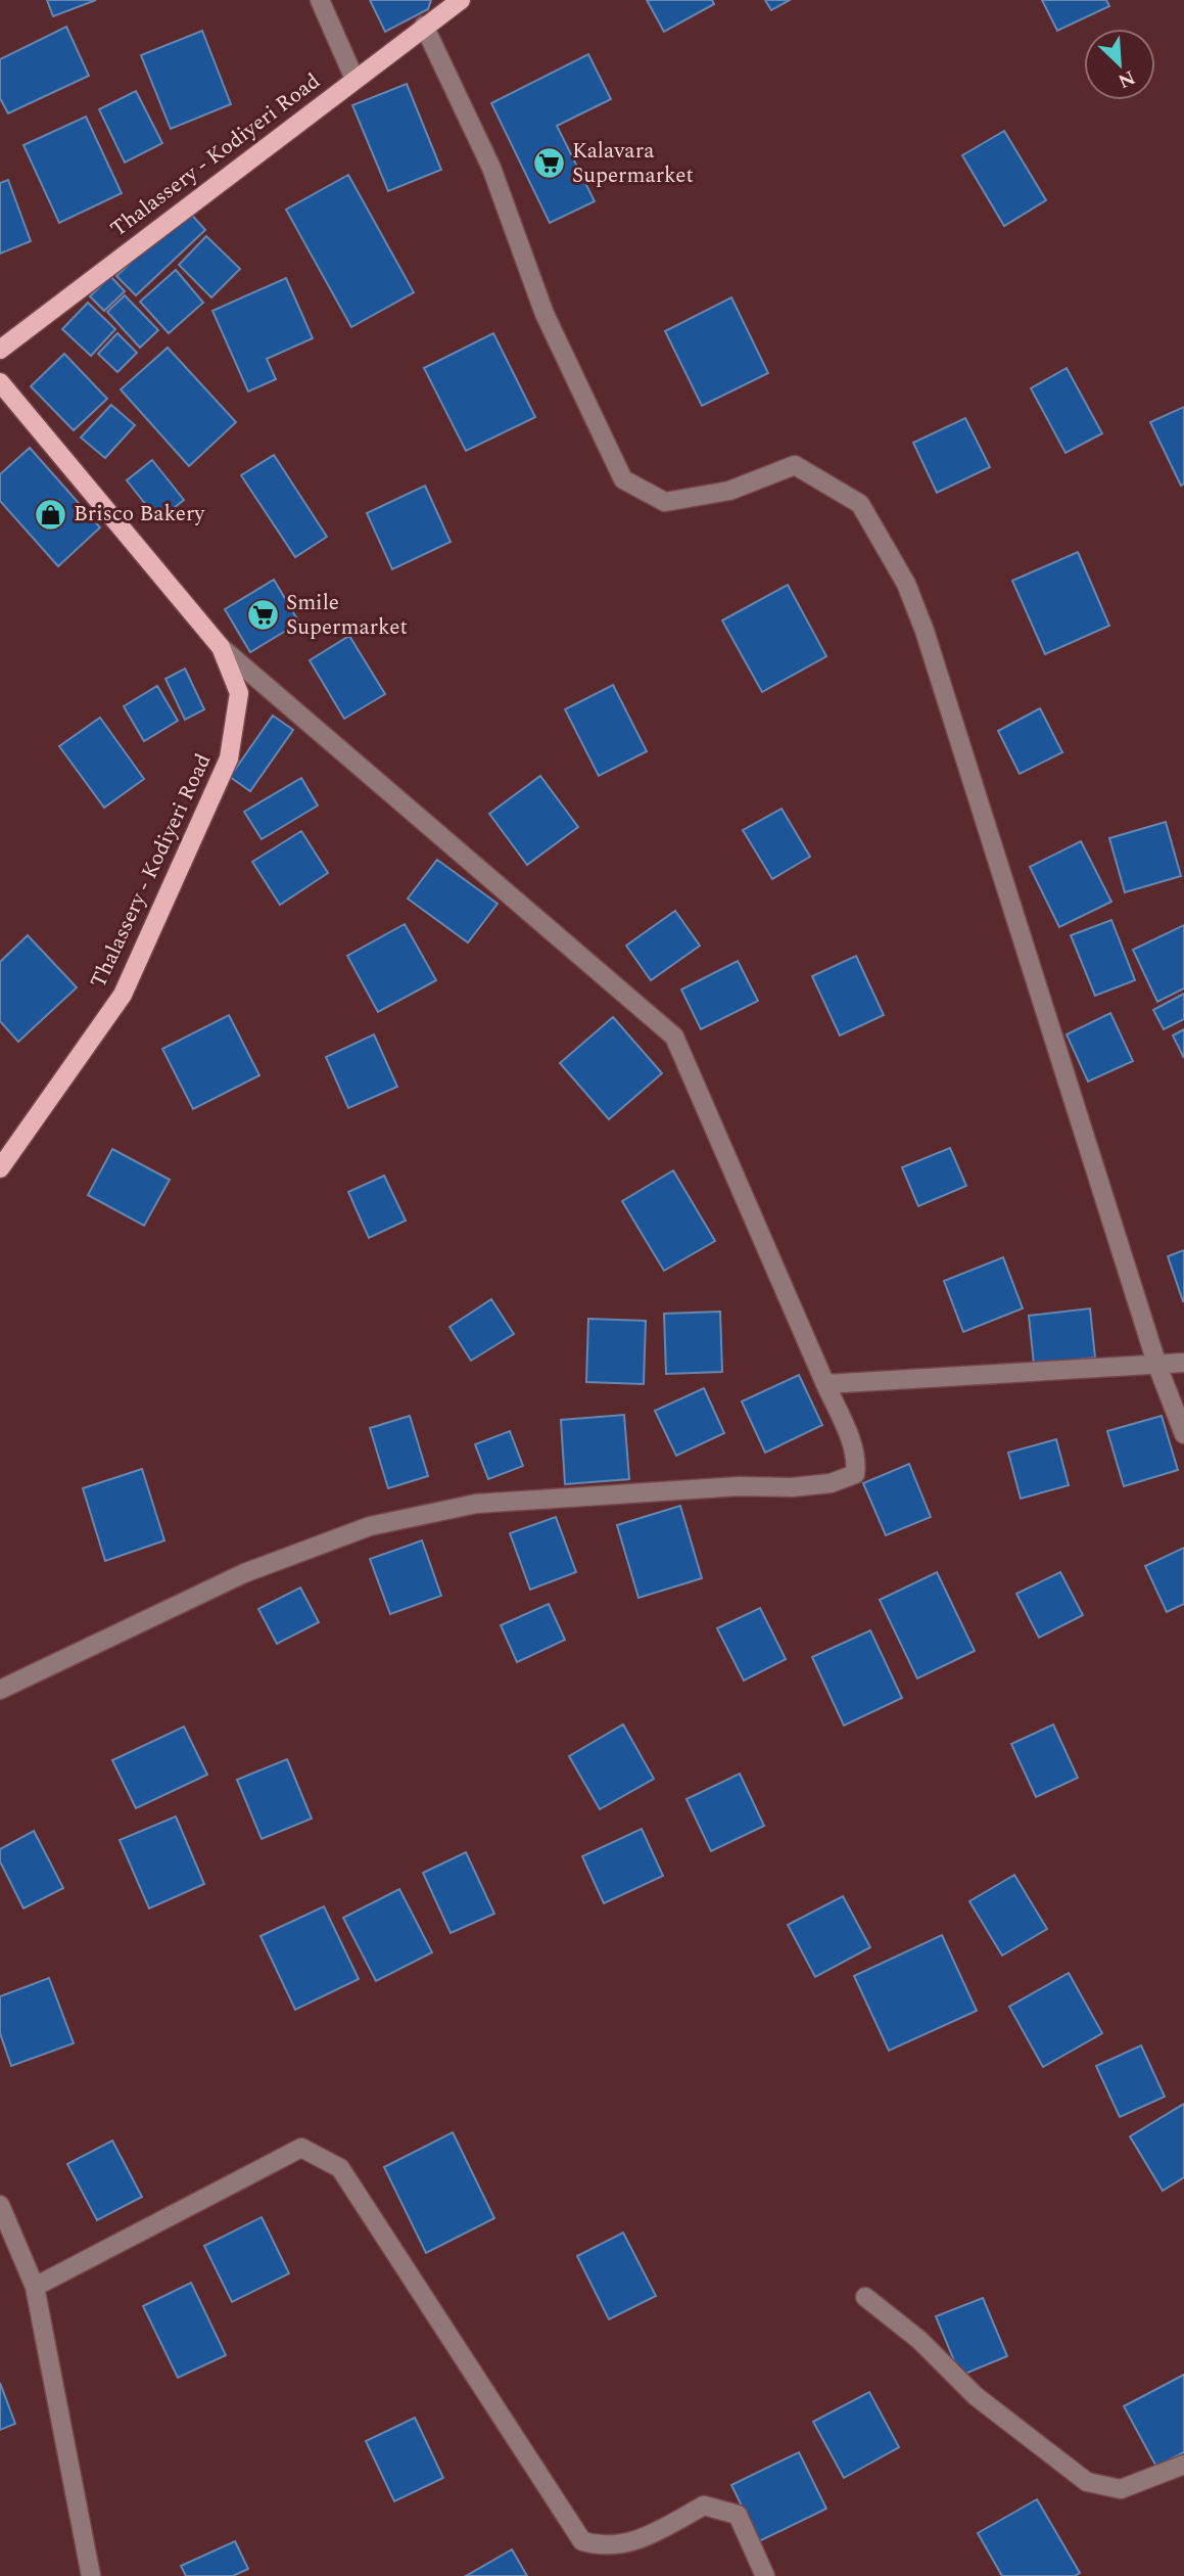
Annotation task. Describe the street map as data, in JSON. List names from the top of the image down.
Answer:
{
  "streets": {
    "main road": ["Thalassery - Kodiyeri Road"]
  },
  "places": {
    "supermarket": ["Kalavara Supermarket", "Smile Supermarket"],
    "shop": ["Brisco Bakery"]
  },
  "north": "bottom right"
}
